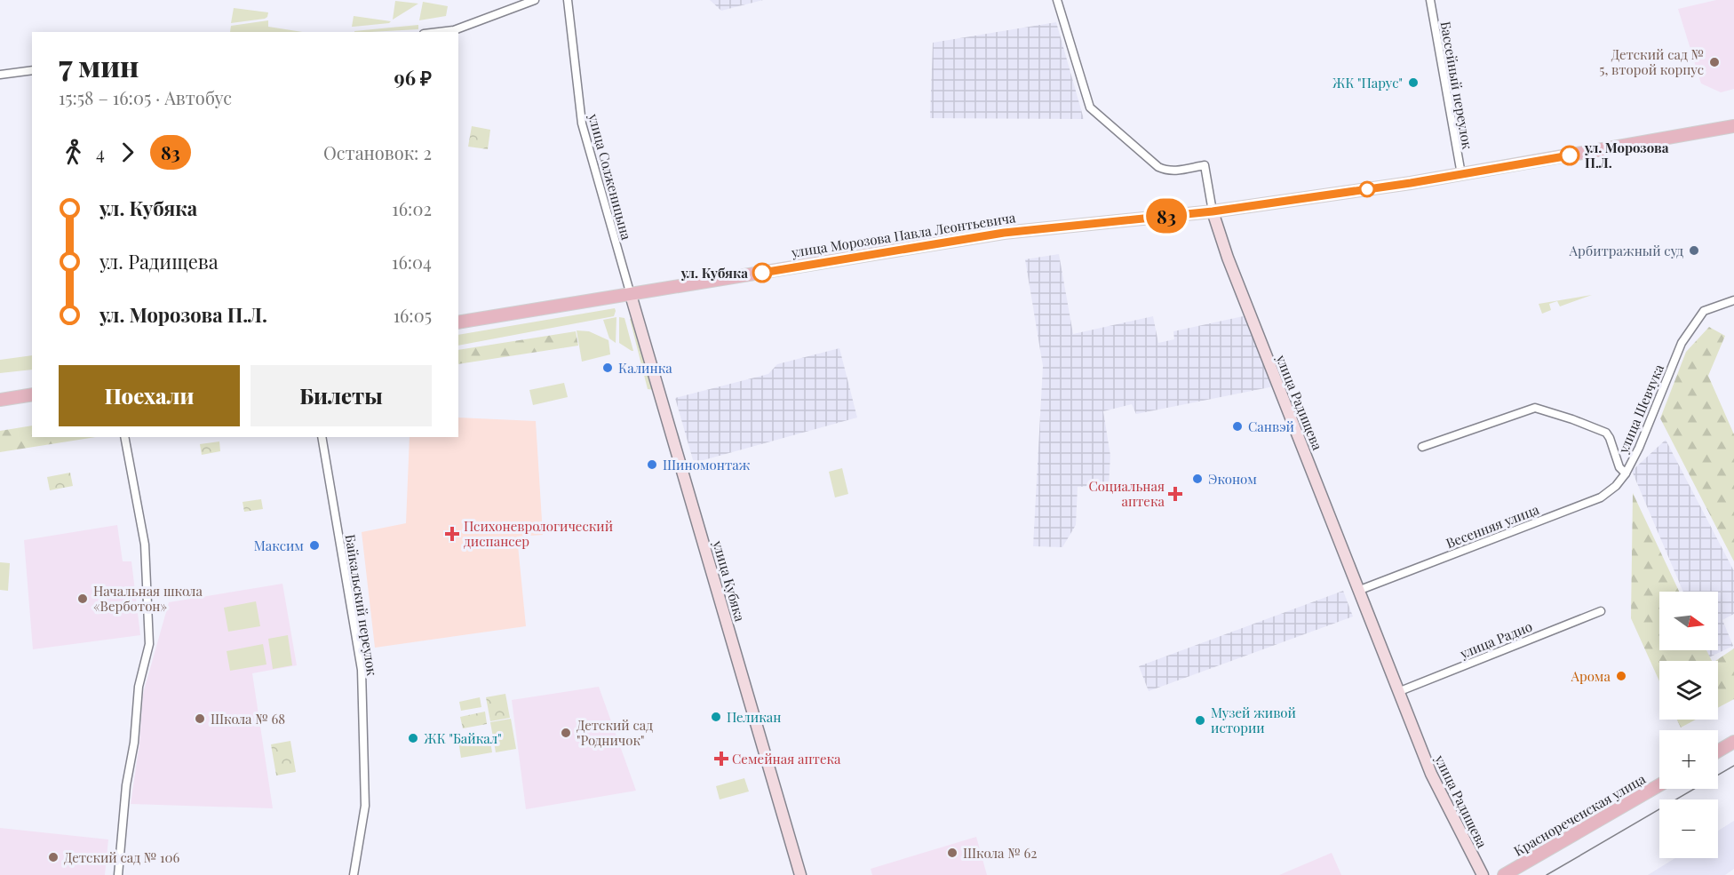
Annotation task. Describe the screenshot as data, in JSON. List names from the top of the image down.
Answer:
{
  "streets": {
    "main road": ["улица Морозова Павла Леонтьевича", "Краснореченская улица"],
    "street": [
      "Бассейный переулок",
      "улица Солженицына",
      "улица Радищева",
      "улица Шевчука",
      "Весенняя улица",
      "улица Кубяка",
      "Байкальский переулок",
      "улица Радио"
    ]
  },
  "crossings": [
    ["Бассейный переулок", "улица Морозова Павла Леонтьевича"],
    ["улица Солженицына", "улица Морозова Павла Леонтьевича"],
    ["улица Солженицына", "улица Кубяка"],
    ["улица Морозова Павла Леонтьевича", "улица Радищева"],
    ["улица Морозова Павла Леонтьевича", "улица Кубяка"],
    ["улица Радищева", "Весенняя улица"],
    ["улица Радищева", "улица Радио"],
    ["улица Шевчука", "Весенняя улица"]
  ],
  "places": {
    "other": [
      "Детский сад № 5, второй корпус",
      "ЖК \"Парус\"",
      "ул. Морозова П.Л.",
      "Арбитражный суд",
      "ул. Кубяка",
      "Калинка",
      "Санвэй",
      "Шиномонтаж",
      "Эконом",
      "Максим",
      "Начальная школа «Верботон»",
      "Арома",
      "Пеликан",
      "Школа № 68",
      "Музей живой истории",
      "Детский сад \"Родничок\"",
      "ЖК \"Байкал\"",
      "Школа № 62",
      "Детский сад № 106"
    ],
    "health": ["Социальная аптека", "Психоневрологический диспансер", "Семейная аптека"]
  },
  "lines": ["bus line 83"],
  "north": "right",
  "page": {
    "on_map": "83",
    "heading": ["7 мин", "15:58 – 16:05 · Автобус", "96 ₽"],
    "legs": ["4", "83", "Остановок: 2"],
    "list": [
      {
        "name": "ул. Кубяка",
        "value": "16:02"
      },
      {
        "name": "ул. Радищева",
        "value": "16:04"
      },
      {
        "name": "ул. Морозова П.Л.",
        "value": "16:05"
      }
    ],
    "buttons": ["Поехали", "Билеты"],
    "map_buttons": ["+", "−"]
  }
}
